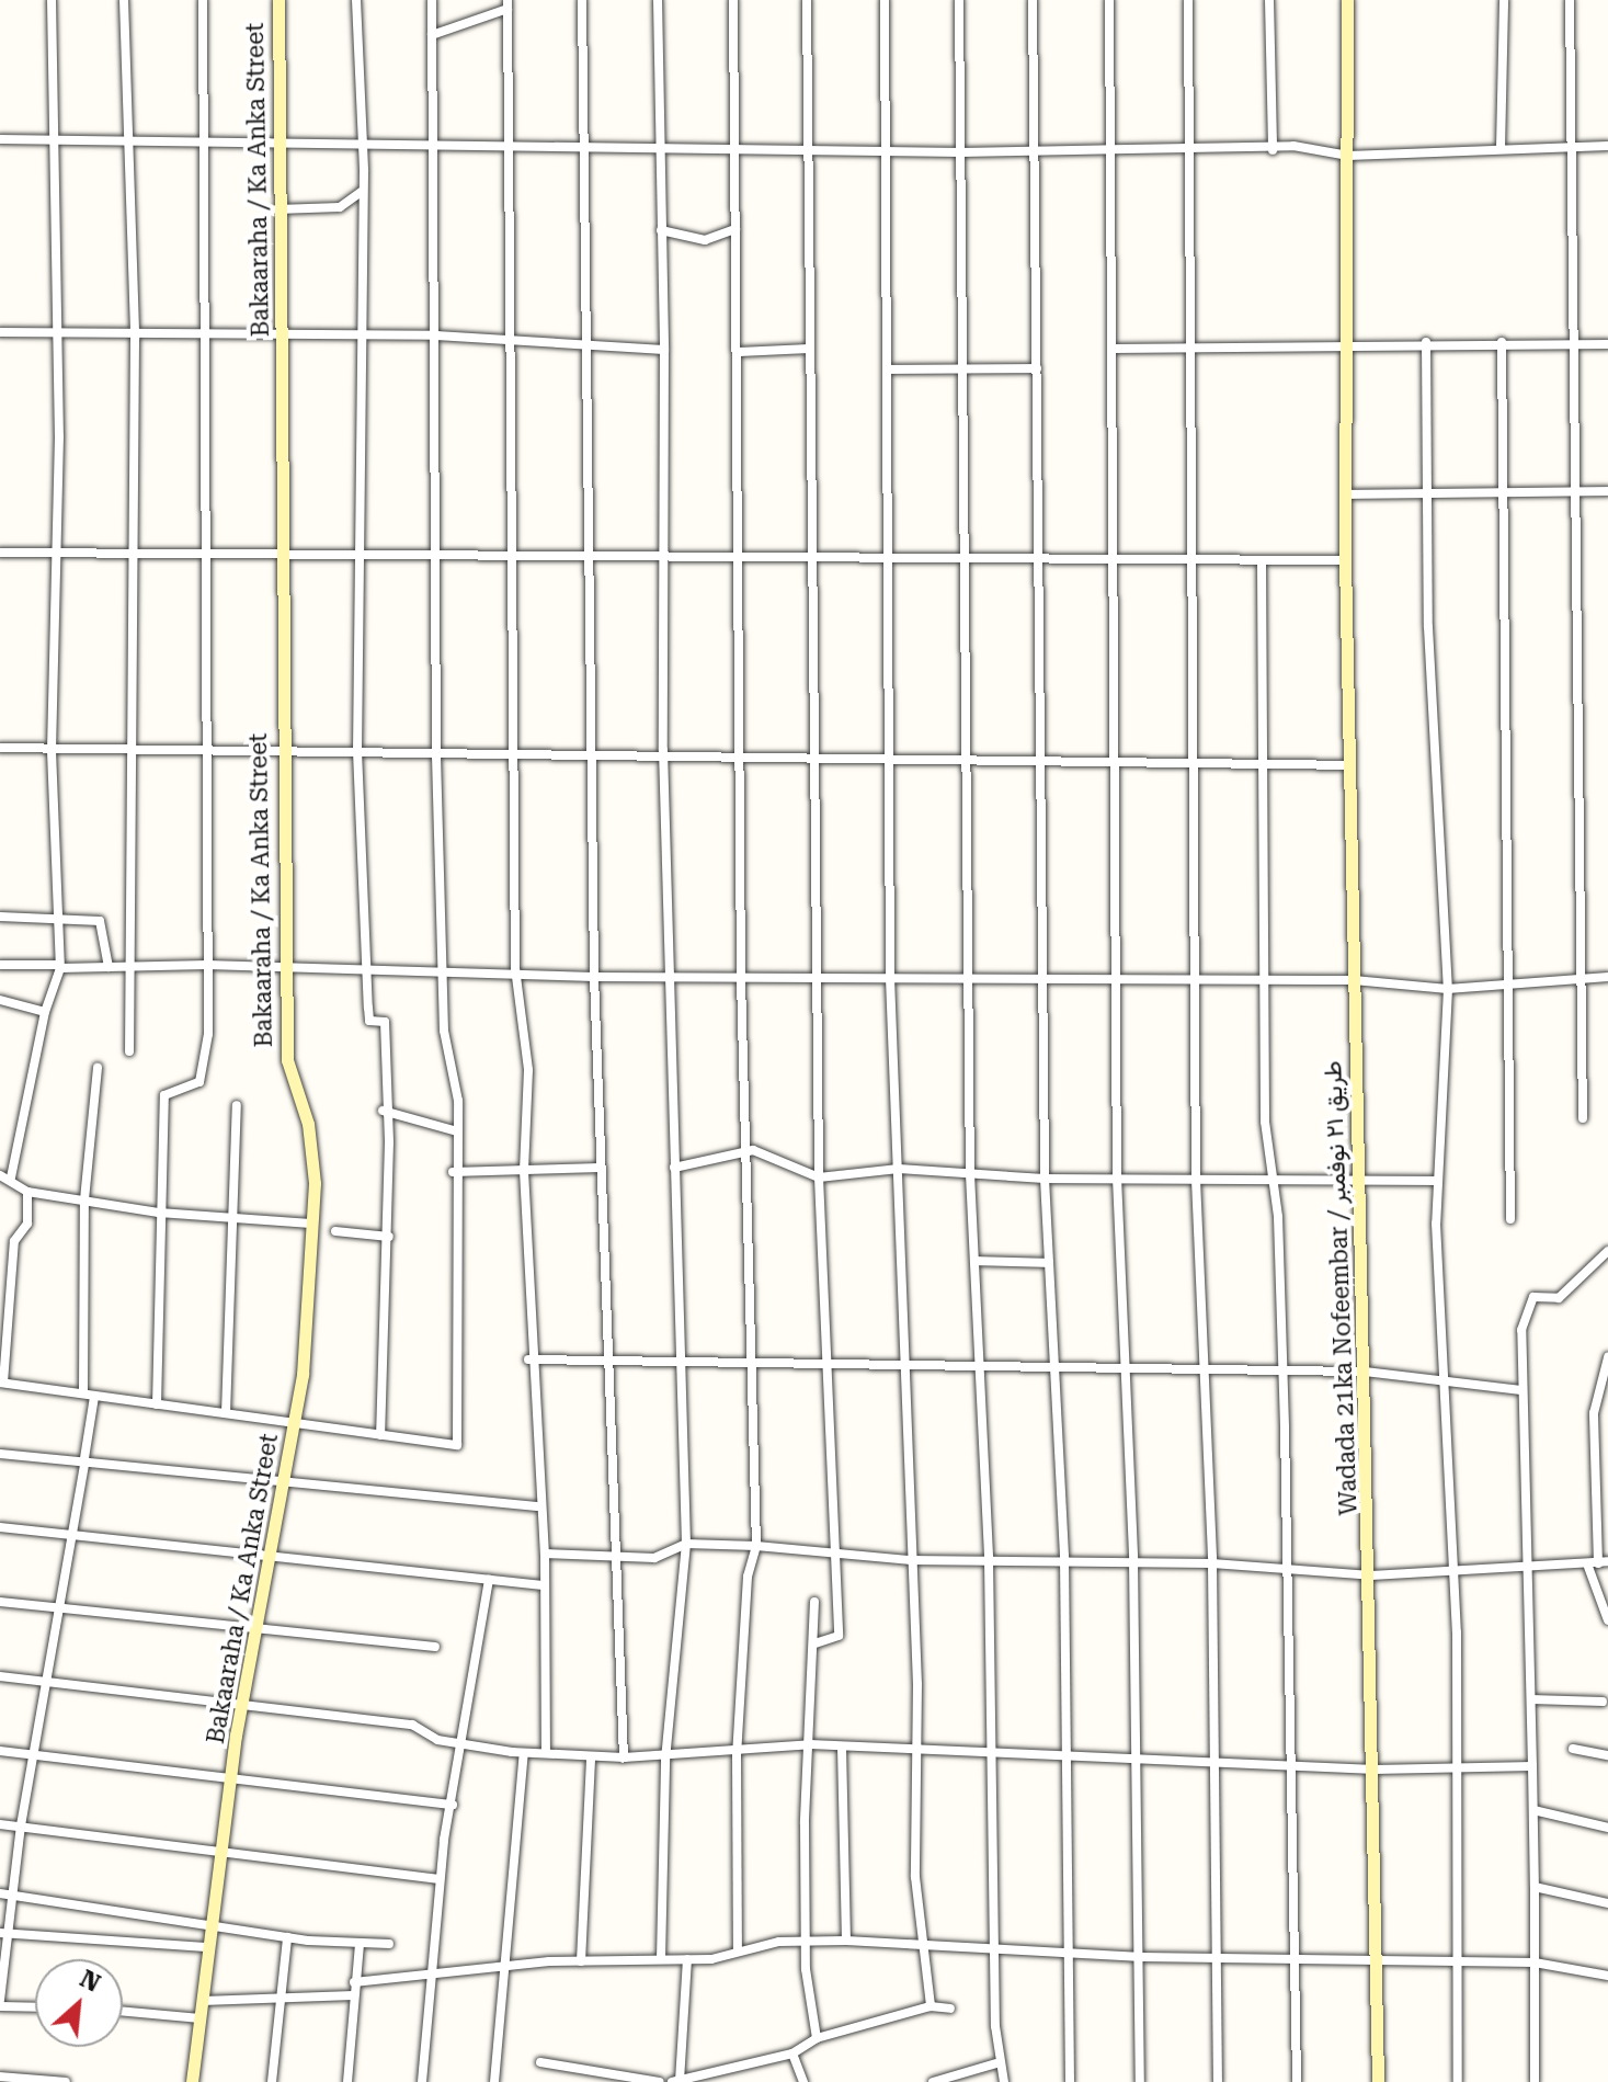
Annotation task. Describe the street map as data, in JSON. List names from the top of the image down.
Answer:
{
  "streets": {
    "street": ["Bakaaraha / Ka Anka Street", "Wadada 21ka Nofeembar / طريق ٢١ نوفمبر"]
  },
  "north": "top right"
}
